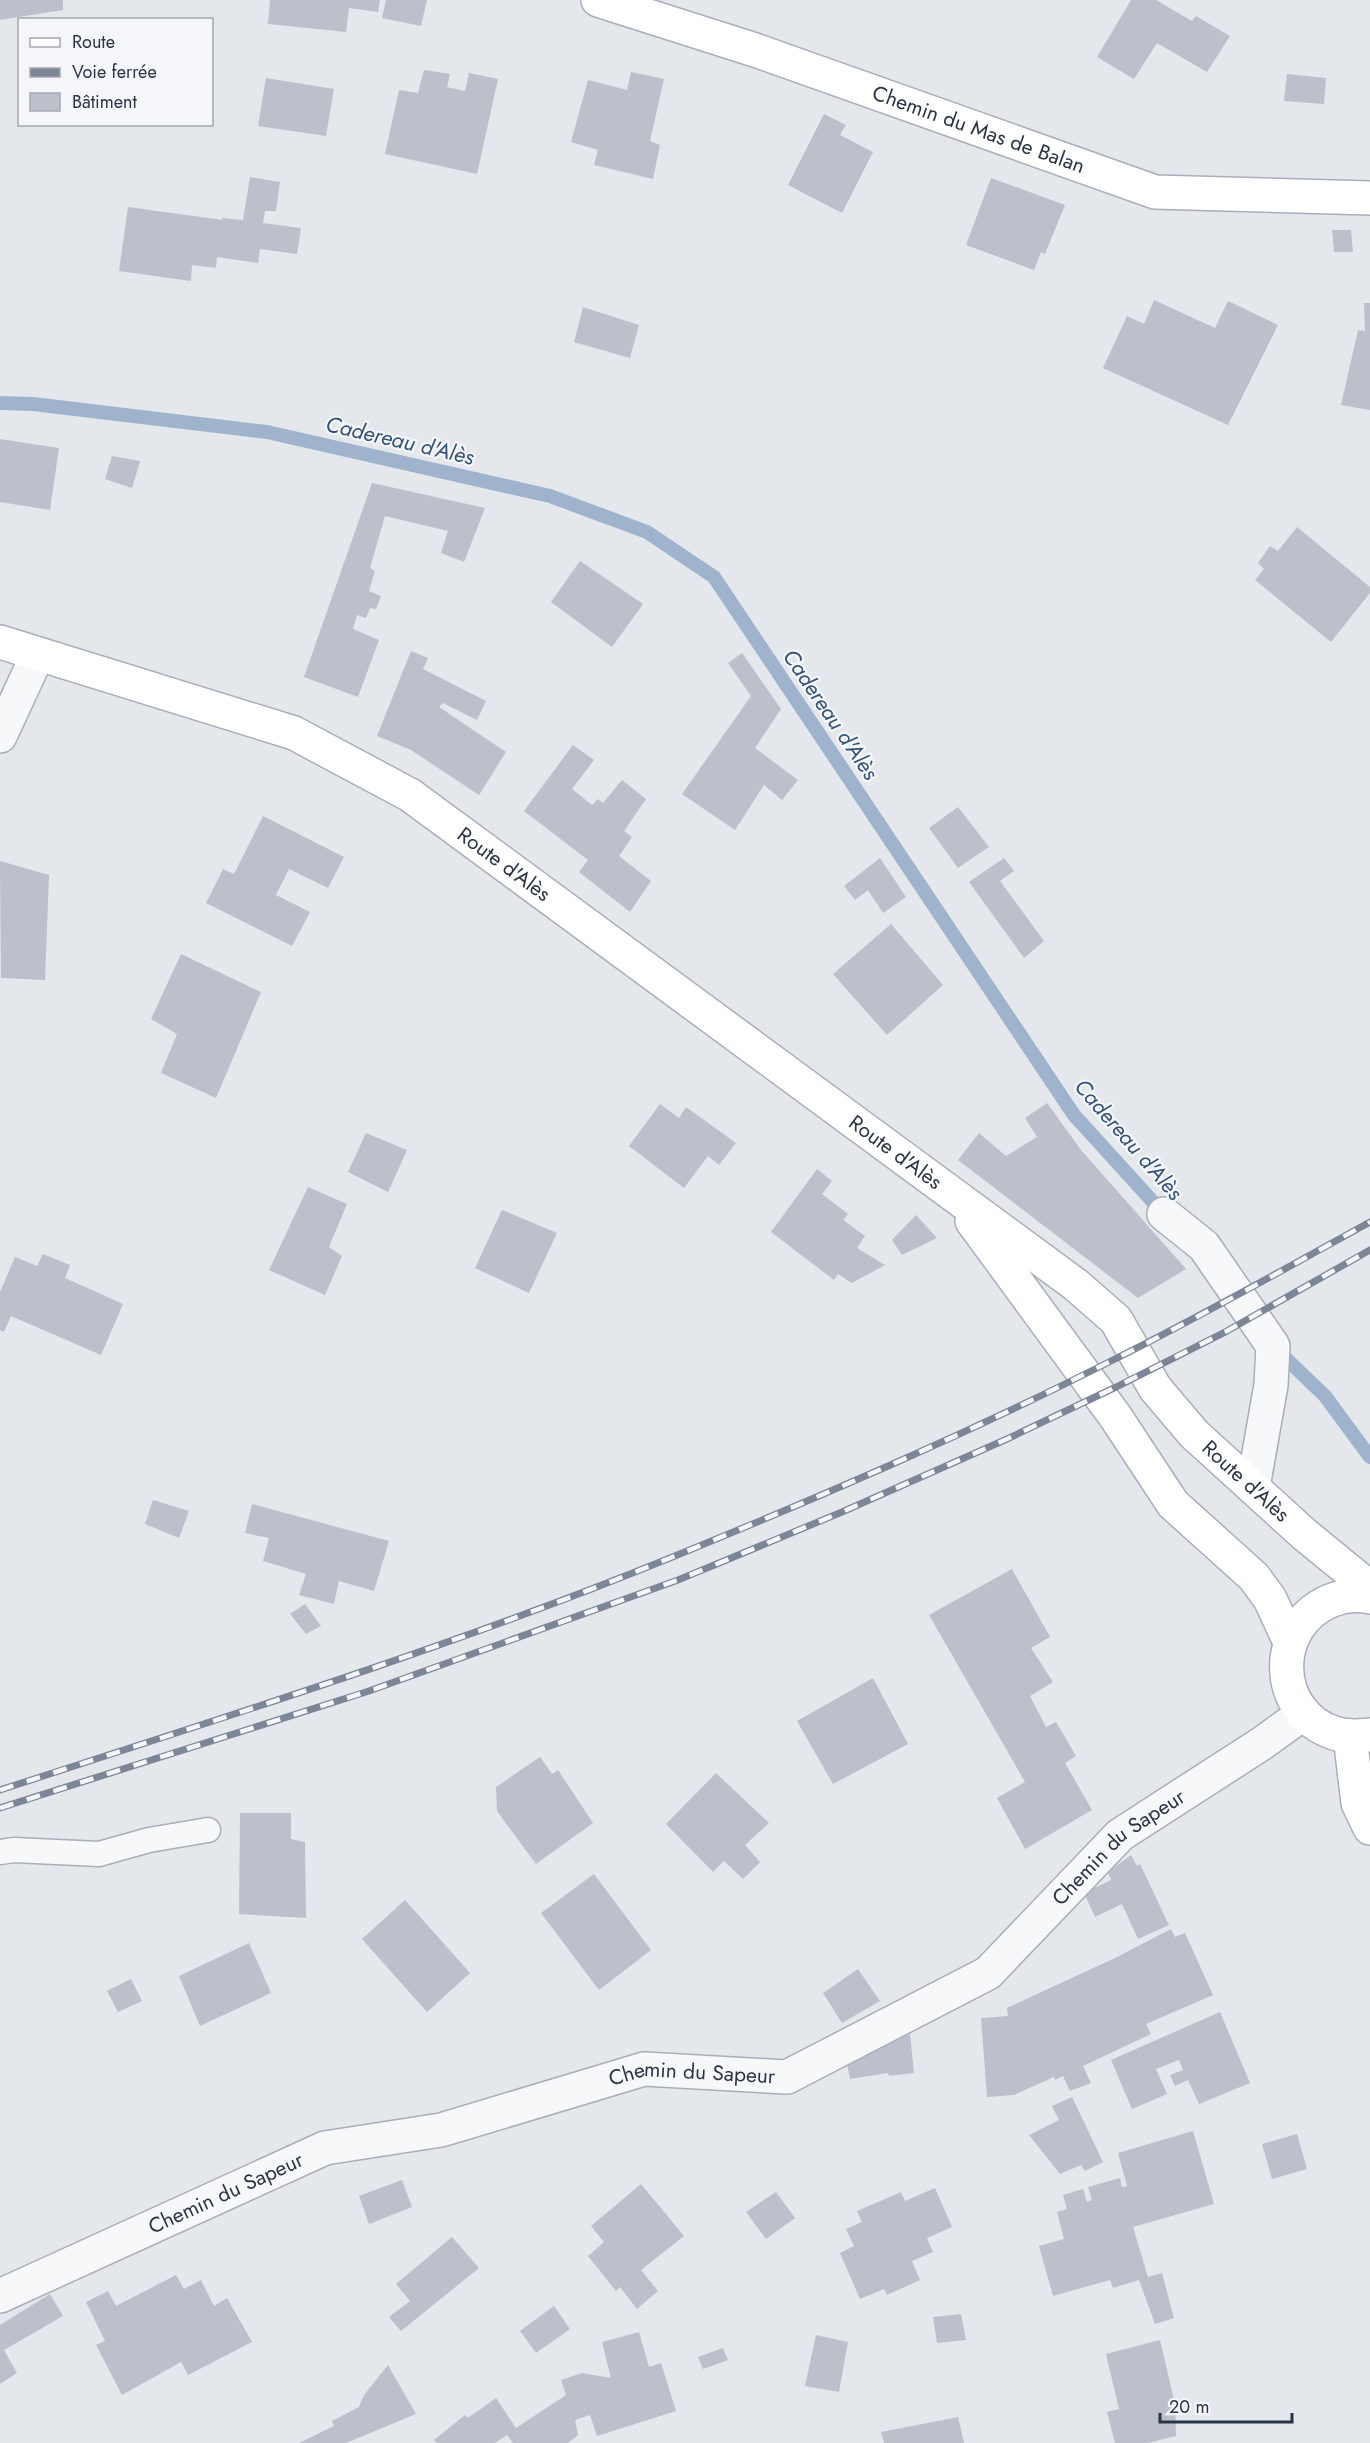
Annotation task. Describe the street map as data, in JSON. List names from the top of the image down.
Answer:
{
  "streets": {
    "main road": ["Chemin du Mas de Balan", "Route d'Alès"],
    "street": ["Chemin du Sapeur"]
  },
  "water": ["Cadereau d'Alès"],
  "legend": ["Route", "Voie ferrée", "Bâtiment"],
  "scale_bar": "20 m"
}
